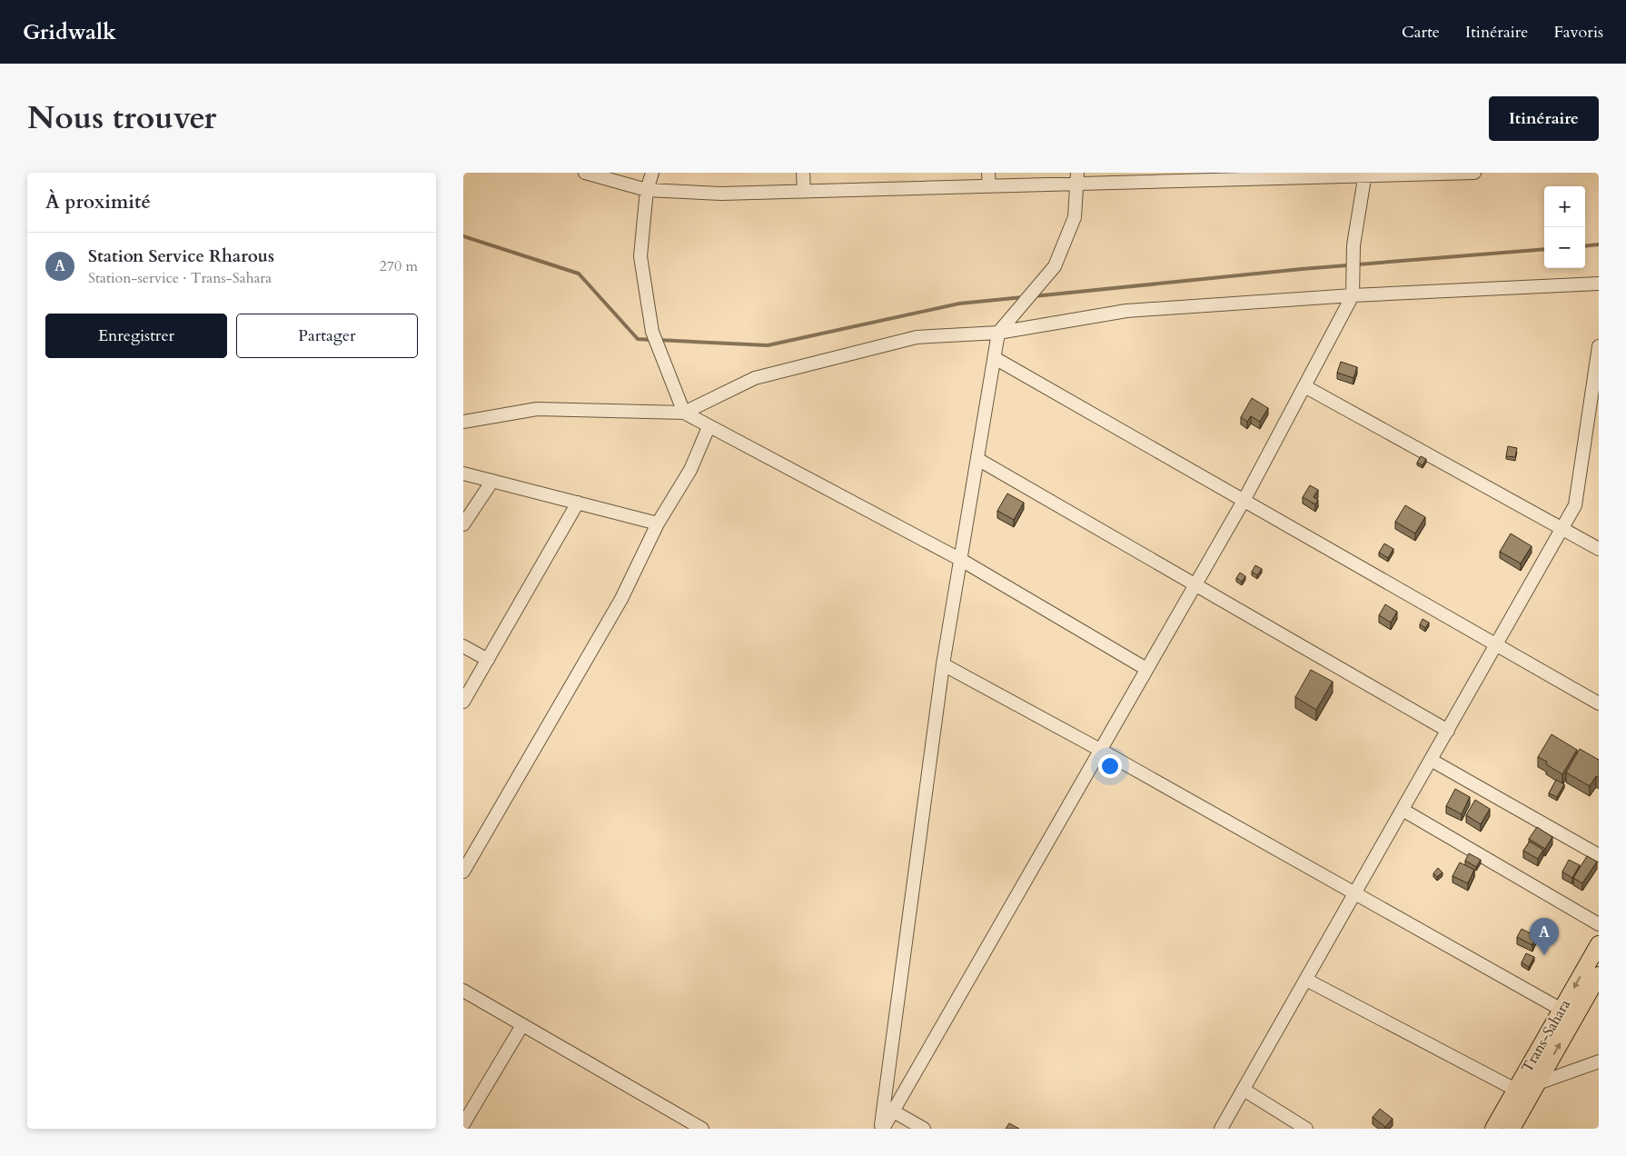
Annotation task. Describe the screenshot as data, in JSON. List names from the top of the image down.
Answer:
{
  "streets": {
    "main road": ["Trans-Sahara"]
  },
  "page": {
    "header": "Gridwalk",
    "nav": ["Carte", "Itinéraire", "Favoris"],
    "title": "Nous trouver",
    "buttons": [
      "Itinéraire",
      ["Enregistrer", "Partager"]
    ],
    "heading": "À proximité",
    "map_buttons": ["+", "−"],
    "list": [
      {
        "mark": "A",
        "name": "Station Service Rharous",
        "note": "Station-service · Trans-Sahara",
        "value": "270 m"
      }
    ],
    "pins": "A"
  }
}
